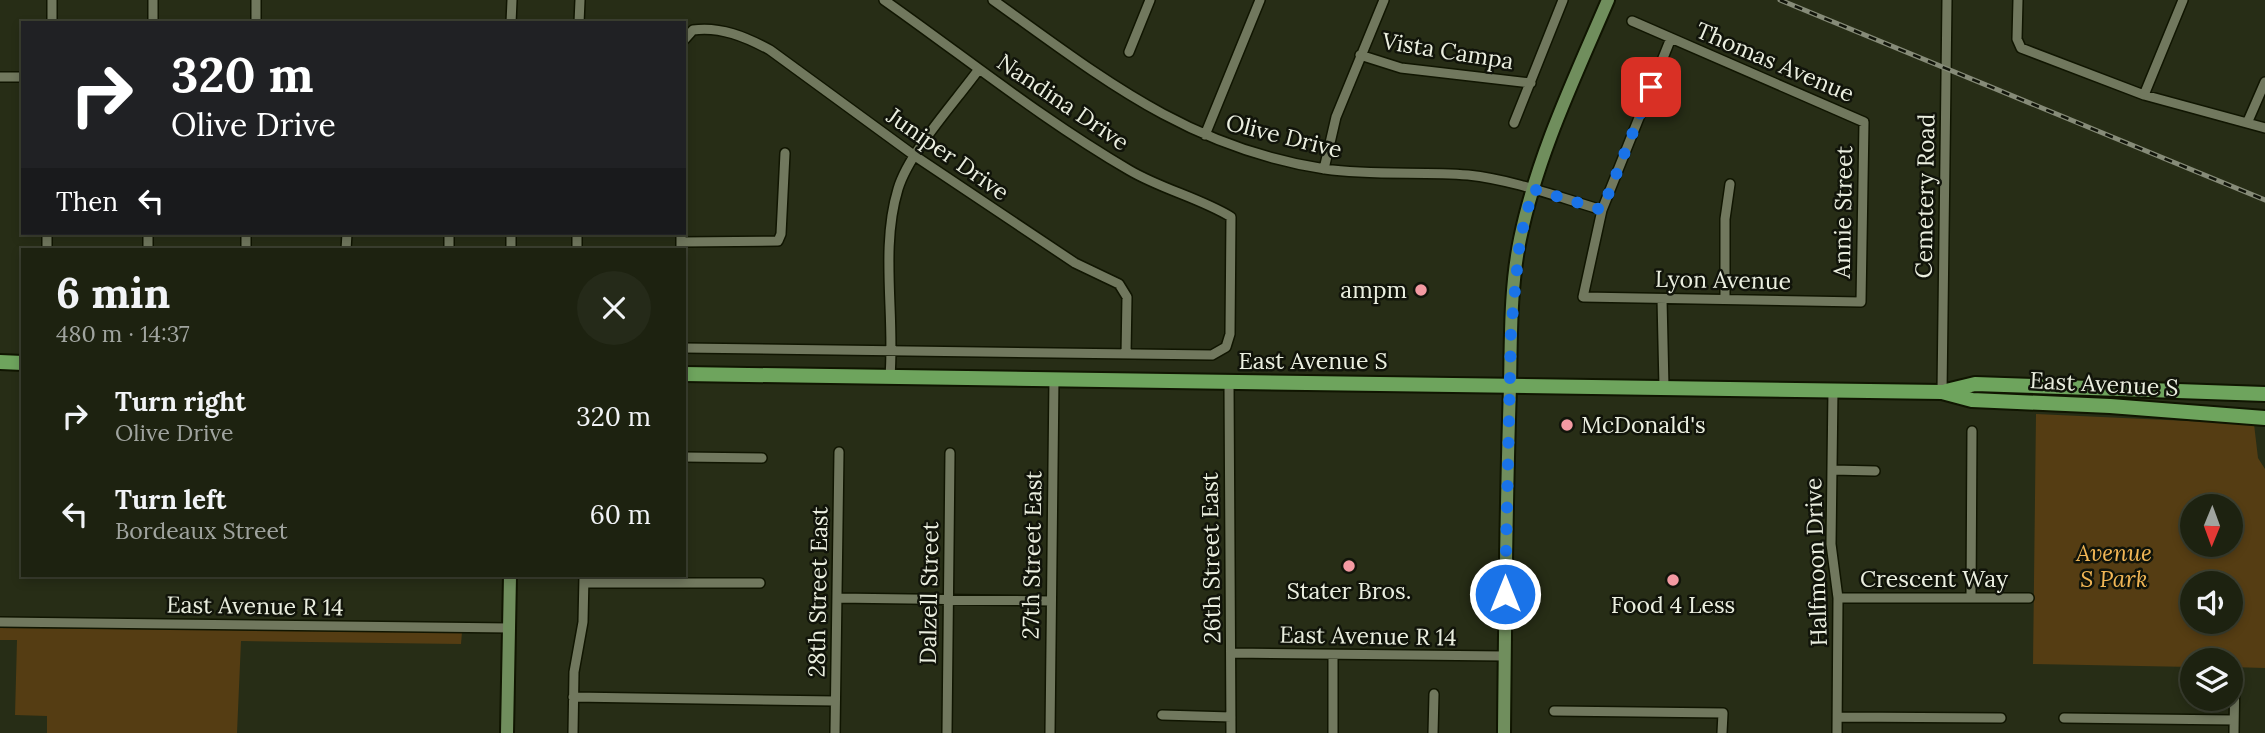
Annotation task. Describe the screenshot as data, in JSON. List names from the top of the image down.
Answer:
{
  "streets": {
    "main road": ["East Avenue S"],
    "street": [
      "Vista Campa",
      "Thomas Avenue",
      "Nandina Drive",
      "Olive Drive",
      "Juniper Drive",
      "Cemetery Road",
      "Annie Street",
      "Lyon Avenue",
      "27th Street East",
      "26th Street East",
      "Halfmoon Drive",
      "Crescent Way",
      "28th Street East",
      "Dalzell Street",
      "East Avenue R 14"
    ]
  },
  "crossings": [
    ["Thomas Avenue", "Annie Street"],
    ["Nandina Drive", "East Avenue S"],
    ["Olive Drive", "Lyon Avenue"],
    ["Juniper Drive", "East Avenue S"],
    ["Cemetery Road", "East Avenue S"],
    ["Annie Street", "Lyon Avenue"],
    ["East Avenue S", "27th Street East"],
    ["East Avenue S", "26th Street East"],
    ["East Avenue S", "Halfmoon Drive"],
    ["26th Street East", "East Avenue R 14"],
    ["Halfmoon Drive", "Crescent Way"]
  ],
  "parks": ["Avenue S Park"],
  "places": [
    "ampm",
    "McDonald's",
    "Stater Bros.",
    "Food 4 Less"
  ],
  "north": "bottom",
  "page": {
    "turn": ["320 m", "Olive Drive"],
    "then": "Then",
    "heading": ["6 min", "480 m · 14:37"],
    "list": [
      {
        "name": "Turn right",
        "note": "Olive Drive",
        "value": "320 m"
      },
      {
        "name": "Turn left",
        "note": "Bordeaux Street",
        "value": "60 m"
      }
    ]
  }
}
